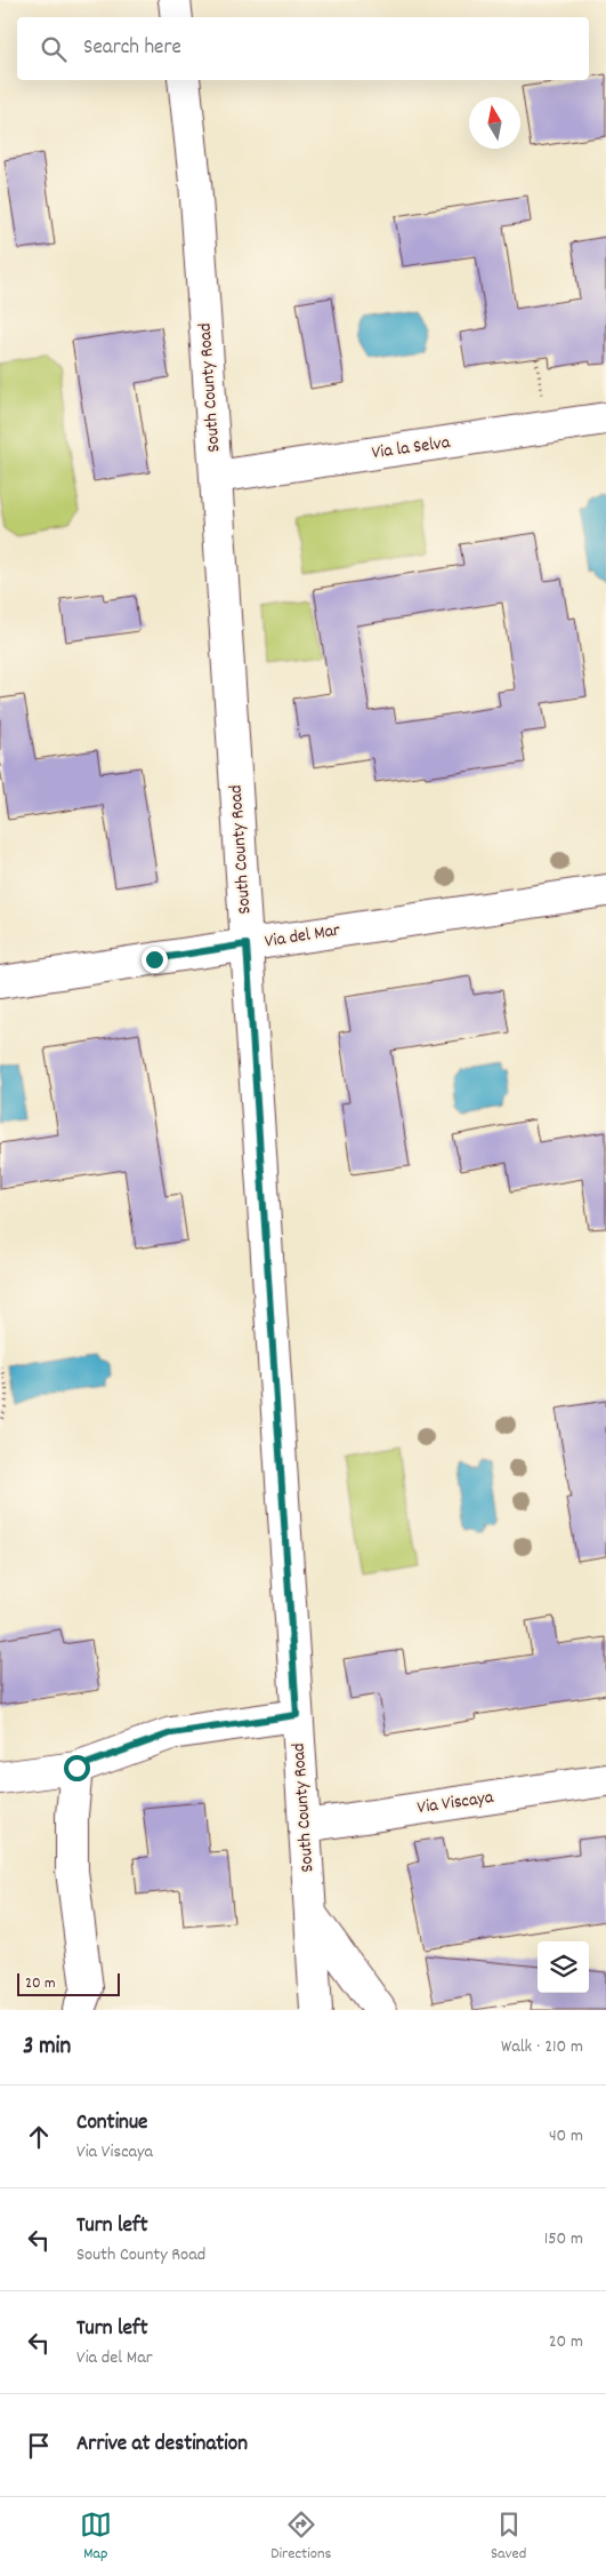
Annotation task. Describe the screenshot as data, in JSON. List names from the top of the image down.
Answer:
{
  "streets": {
    "main road": [
      "South County Road",
      "Via la Selva",
      "Via del Mar",
      "Via Viscaya"
    ]
  },
  "crossings": [
    ["South County Road", "Via la Selva"],
    ["South County Road", "Via del Mar"],
    ["South County Road", "Via Viscaya"]
  ],
  "scale_bar": "20 m",
  "north": "top",
  "page": {
    "search": "Search here",
    "scale": "20 m",
    "heading": ["3 min", "Walk · 210 m"],
    "list": [
      ["Continue", "Via Viscaya", "40 m"],
      ["Turn left", "South County Road", "150 m"],
      ["Turn left", "Via del Mar", "20 m"],
      "Arrive at destination"
    ],
    "nav": ["Map", "Directions", "Saved"]
  }
}
